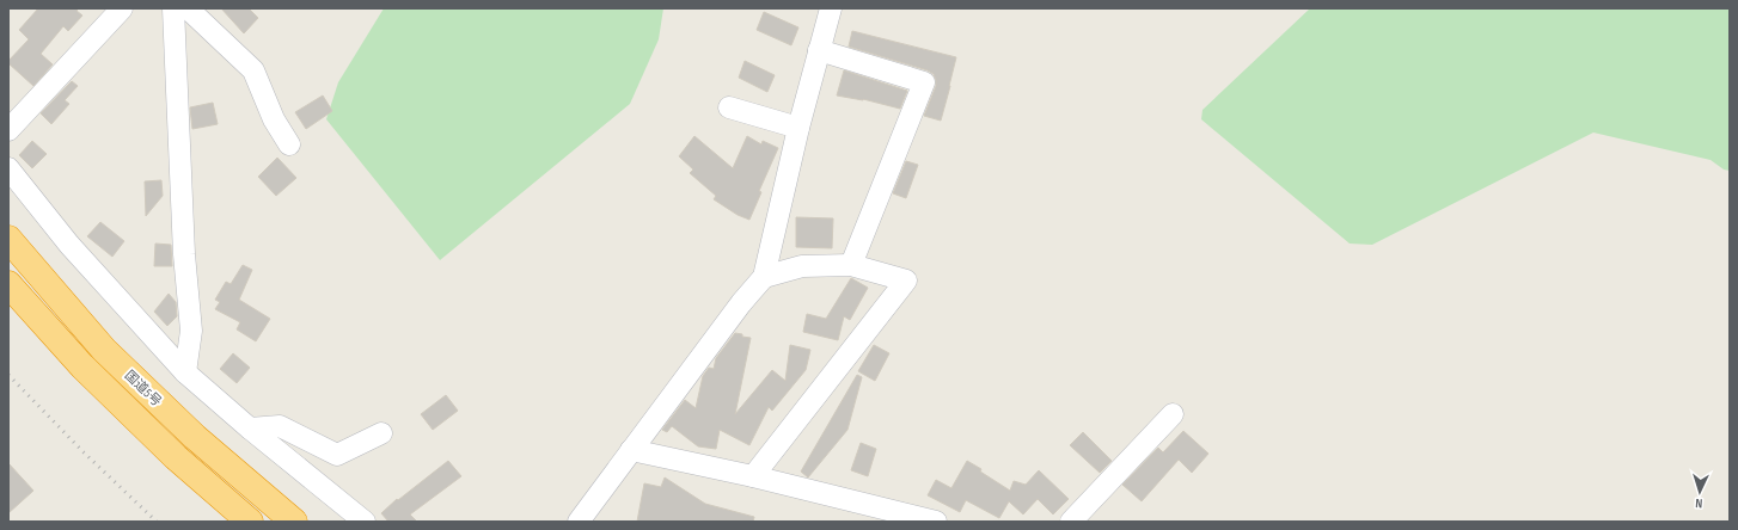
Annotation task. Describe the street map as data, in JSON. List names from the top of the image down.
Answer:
{
  "streets": {
    "highway": ["国道5号"]
  },
  "north": "bottom"
}
